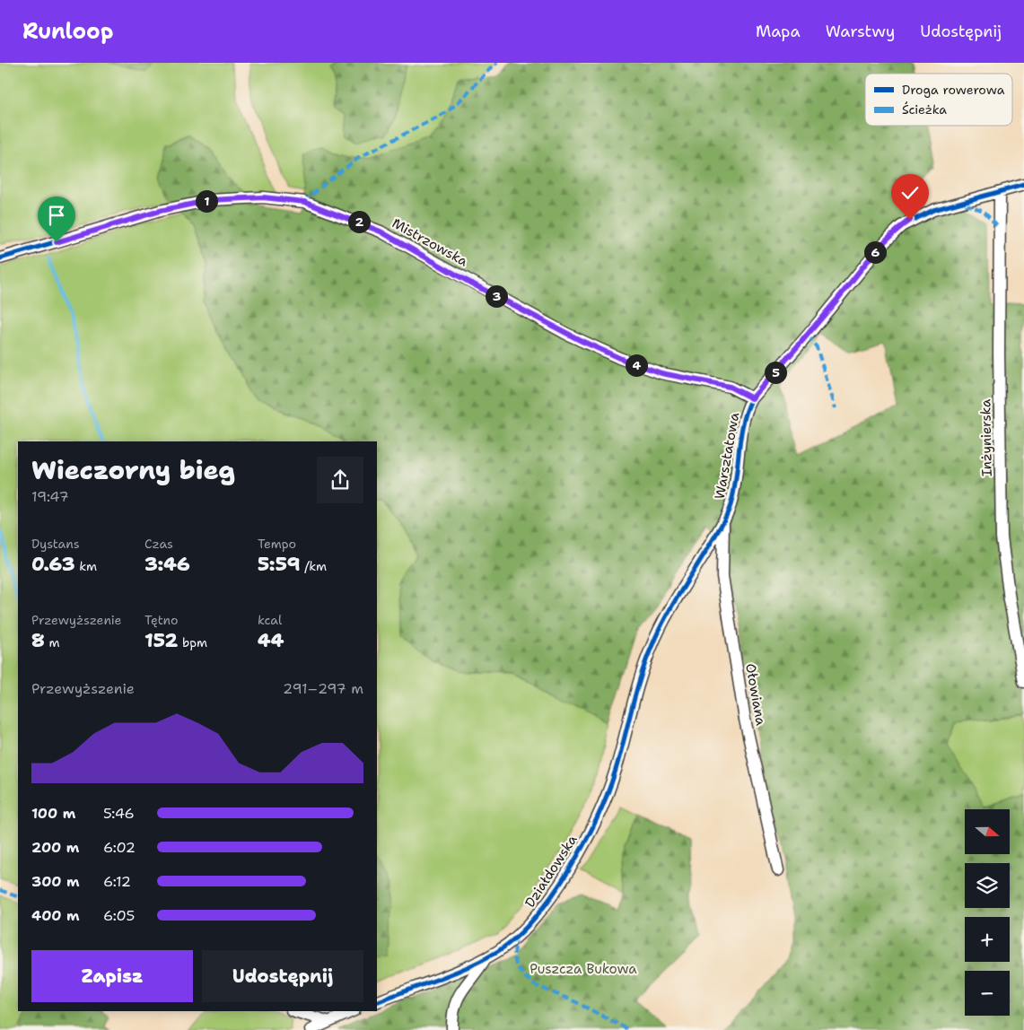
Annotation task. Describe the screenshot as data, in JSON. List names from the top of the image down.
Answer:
{
  "streets": {
    "street": [
      "Mistrzowska",
      "Inżynierska",
      "Warsztatowa",
      "Ołowiana",
      "Działdowska"
    ]
  },
  "crossings": [
    ["Mistrzowska", "Warsztatowa"],
    ["Inżynierska", "Warsztatowa"],
    ["Warsztatowa", "Ołowiana"],
    ["Warsztatowa", "Działdowska"]
  ],
  "parks": ["Puszcza Bukowa"],
  "legend": ["Droga rowerowa", "Ścieżka"],
  "north": "right",
  "page": {
    "header": "Runloop",
    "nav": ["Mapa", "Warstwy", "Udostępnij"],
    "pins": [
      "1",
      "2",
      "6",
      "3",
      "4",
      "5"
    ],
    "heading": ["Wieczorny bieg", "19:47"],
    "stats": [
      ["Dystans", "0.63 km"],
      ["Czas", "3:46"],
      ["Tempo", "5:59 /km"],
      ["Przewyższenie", "8 m"],
      ["Tętno", "152 bpm"],
      ["kcal", "44"]
    ],
    "chart": ["Przewyższenie", "291–297 m"],
    "list": [
      {
        "name": "100 m",
        "note": "5:46"
      },
      {
        "name": "200 m",
        "note": "6:02"
      },
      {
        "name": "300 m",
        "note": "6:12"
      },
      {
        "name": "400 m",
        "note": "6:05"
      }
    ],
    "map_buttons": ["+", "−"],
    "buttons": ["Zapisz", "Udostępnij"]
  }
}
